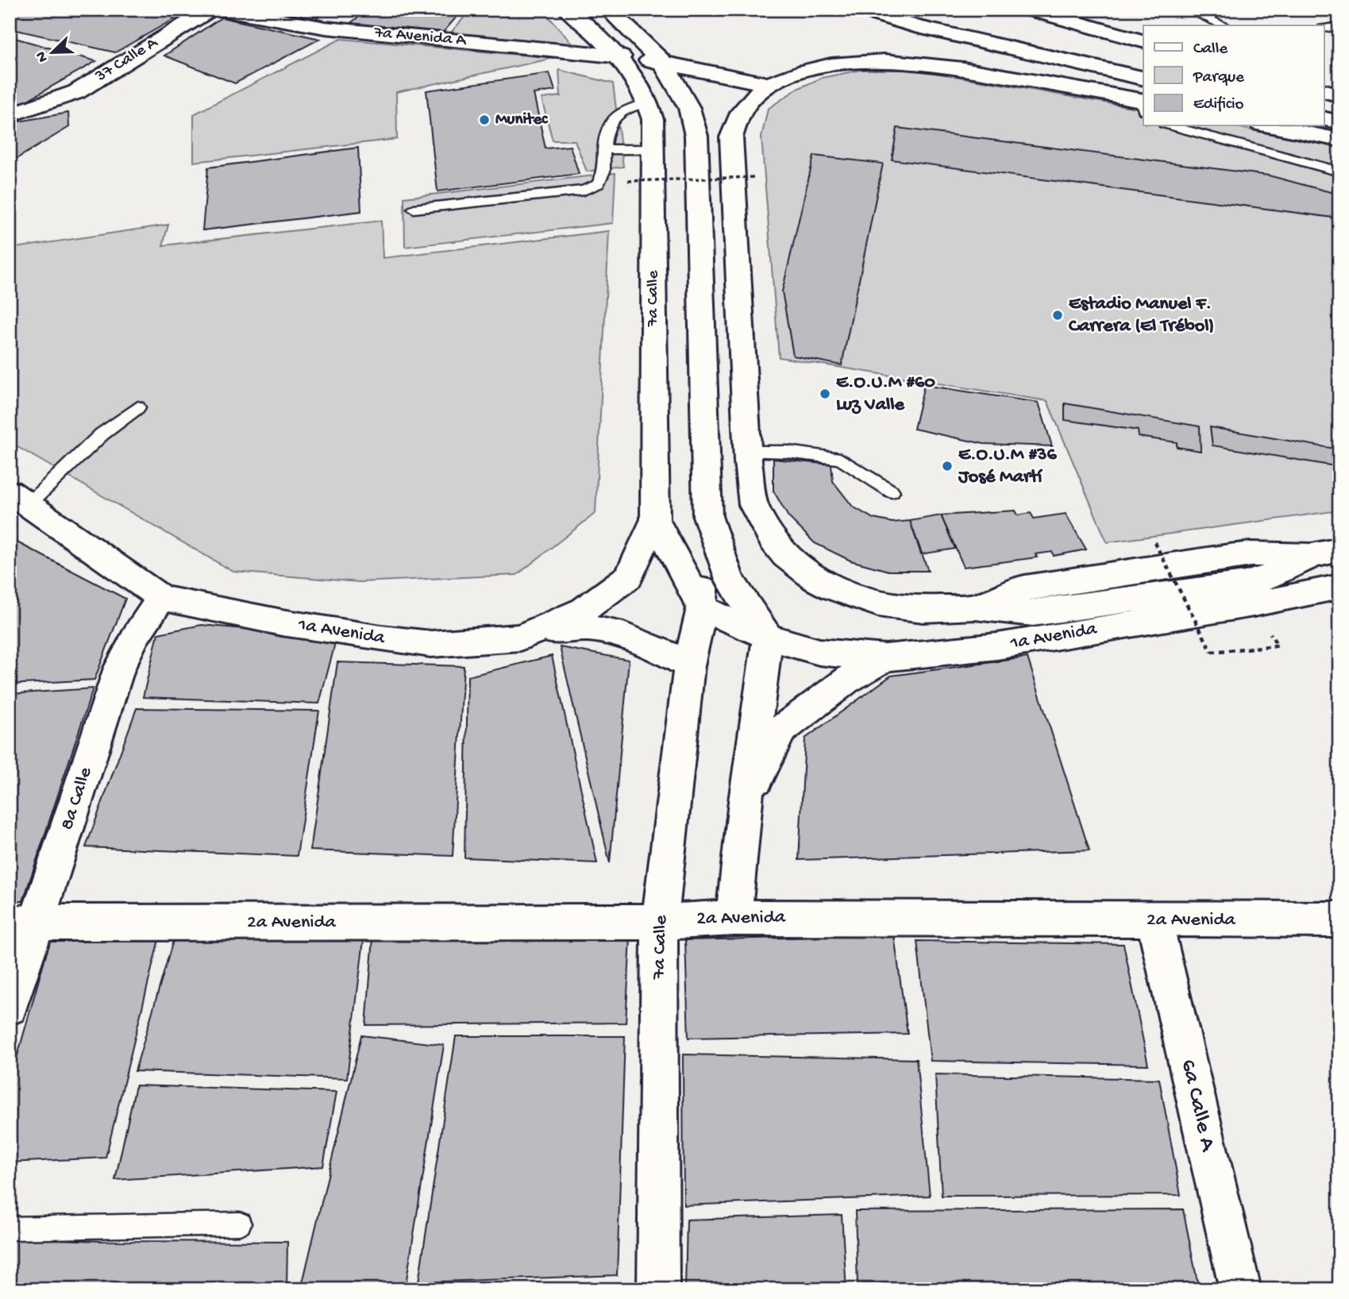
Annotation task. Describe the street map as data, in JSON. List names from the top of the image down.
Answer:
{
  "streets": {
    "main road": [
      "7a Avenida A",
      "37 Calle A",
      "7a Calle",
      "1a Avenida",
      "8a Calle",
      "2a Avenida",
      "6a Calle A"
    ]
  },
  "crossings": [
    ["7a Avenida A", "7a Calle"],
    ["7a Calle", "1a Avenida"],
    ["7a Calle", "2a Avenida"],
    ["1a Avenida", "8a Calle"],
    ["8a Calle", "2a Avenida"],
    ["2a Avenida", "6a Calle A"]
  ],
  "places": [
    "Munitec",
    "Estadio Manuel F. Carrera (El Trébol)",
    "E.O.U.M #60 Luz Valle",
    "E.O.U.M #36 José Martí"
  ],
  "legend": ["Calle", "Parque", "Edificio"],
  "north": "bottom left"
}
